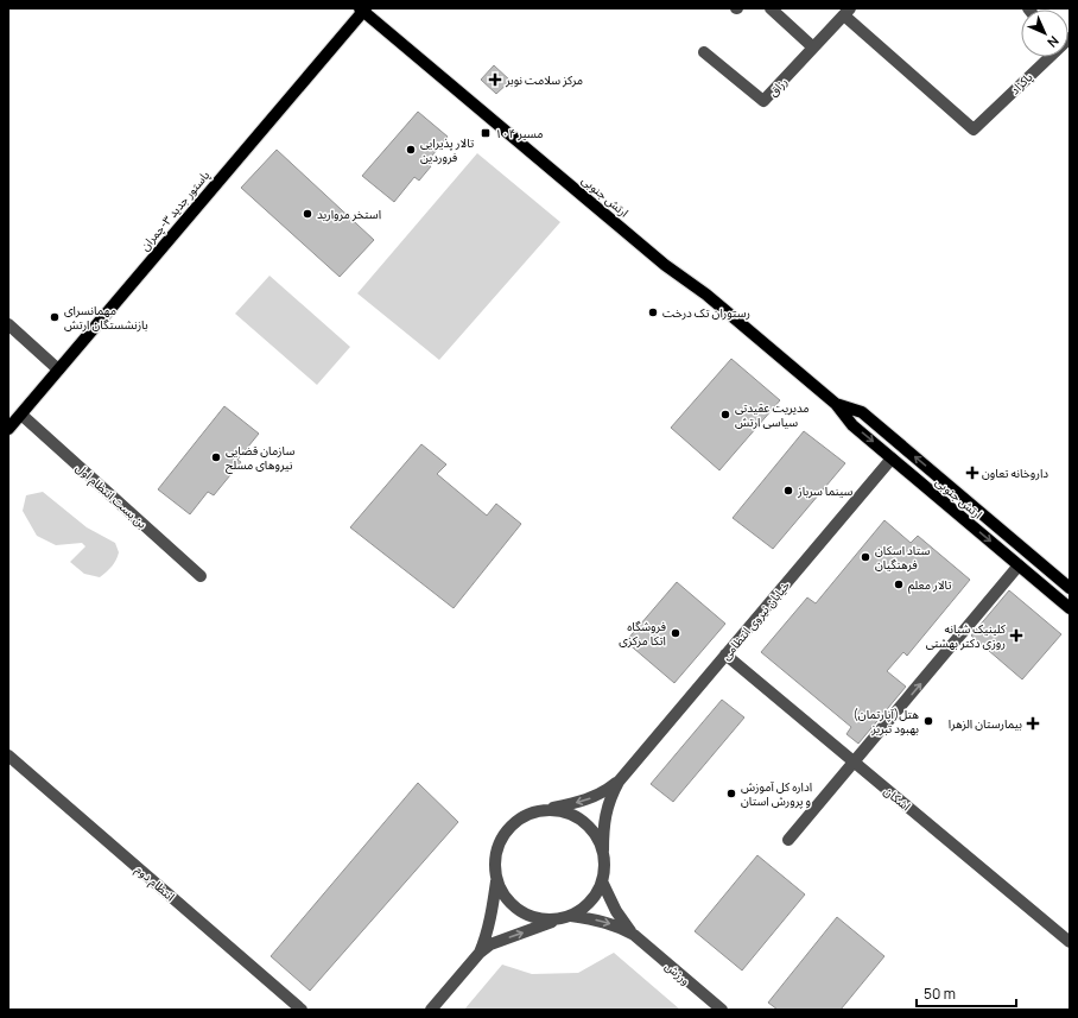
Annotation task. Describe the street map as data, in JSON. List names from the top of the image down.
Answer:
{
  "streets": {
    "main road": ["ارتش جنوبی", "پاستور جدید ۳-چمران"],
    "street": [
      "پاکزاد",
      "رزاق",
      "بن بست انتظام اول",
      "خیابان نیروی انتظامی",
      "اشکان",
      "انتظام دوم",
      "ورزش"
    ]
  },
  "crossings": [
    ["پاکزاد", "رزاق"],
    ["ارتش جنوبی", "پاستور جدید ۳-چمران"],
    ["ارتش جنوبی", "خیابان نیروی انتظامی"],
    ["پاستور جدید ۳-چمران", "بن بست انتظام اول"],
    ["خیابان نیروی انتظامی", "اشکان"],
    ["خیابان نیروی انتظامی", "ورزش"]
  ],
  "places": {
    "health": [
      "مرکز سلامت نوبر",
      "داروخانه تعاون",
      "کلینیک شبانه روزی دکتر بهشتی",
      "بیمارستان الزهرا"
    ],
    "transit": ["مسیر ۱۰۴"],
    "other": [
      "تالار پذیرایی فروردین",
      "استخر مروارید",
      "رستوران تک درخت",
      "مهمانسرای بازنشستگان ارتش",
      "مدیریت عقیدتی سیاسی ارتش",
      "سازمان قضایی نیروهای مسلح",
      "سینما سرباز",
      "ستاد اسکان فرهنگیان",
      "تالار معلم",
      "فروشگاه اتکا مرکزی",
      "هتل(آپارتمان) بهبود تبریز",
      "اداره کل آموزش و پرورش استان"
    ]
  },
  "scale_bar": "50 m",
  "north": "bottom right"
}
